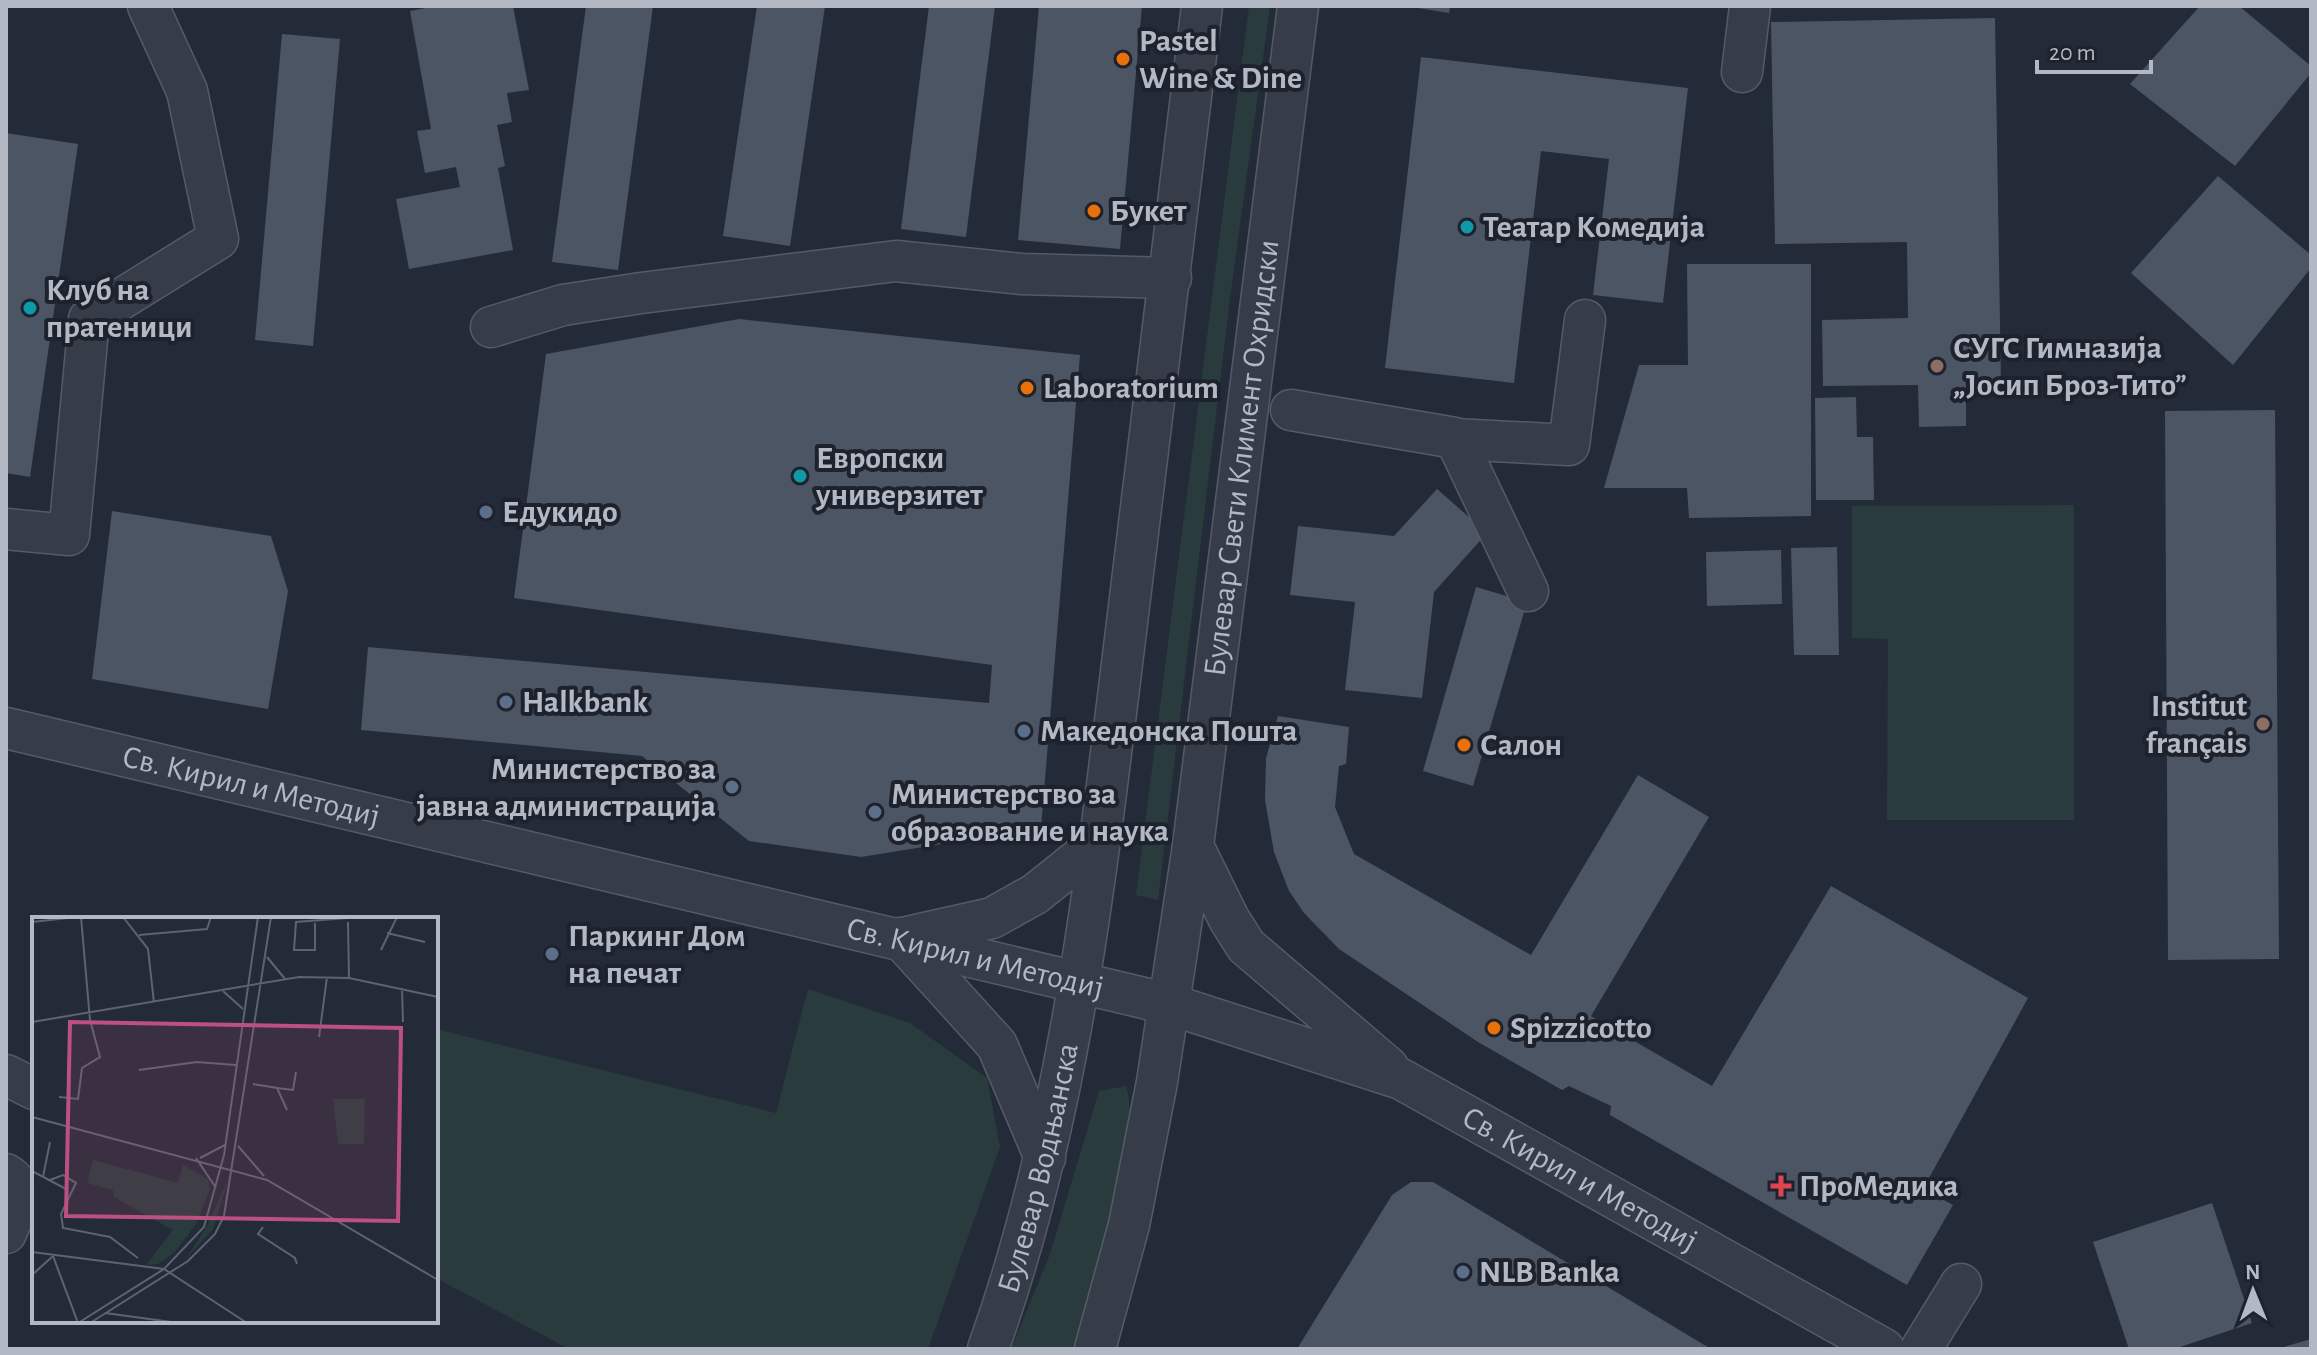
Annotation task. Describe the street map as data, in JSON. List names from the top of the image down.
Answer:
{
  "streets": {
    "street": ["Булевар Свети Климент Охридски", "Св. Кирил и Методиј", "Булевар Водњанска"]
  },
  "crossings": [
    ["Булевар Свети Климент Охридски", "Св. Кирил и Методиј"],
    ["Св. Кирил и Методиј", "Булевар Водњанска"]
  ],
  "places": {
    "other": [
      "Pastel Wine & Dine",
      "Букет",
      "Театар Комедија",
      "Клуб на пратеници",
      "СУГС Гимназија „Јосип Броз-Тито”",
      "Laboratorium",
      "Европски универзитет",
      "Едукидо",
      "Halkbank",
      "Institut français",
      "Македонска Пошта",
      "Салон",
      "Министерство за јавна администрација",
      "Министерство за образование и наука",
      "Паркинг Дом на печат",
      "Spizzicotto",
      "NLB Banka"
    ],
    "health": ["ПроМедика"]
  },
  "scale_bar": "20 m",
  "north": "top"
}
